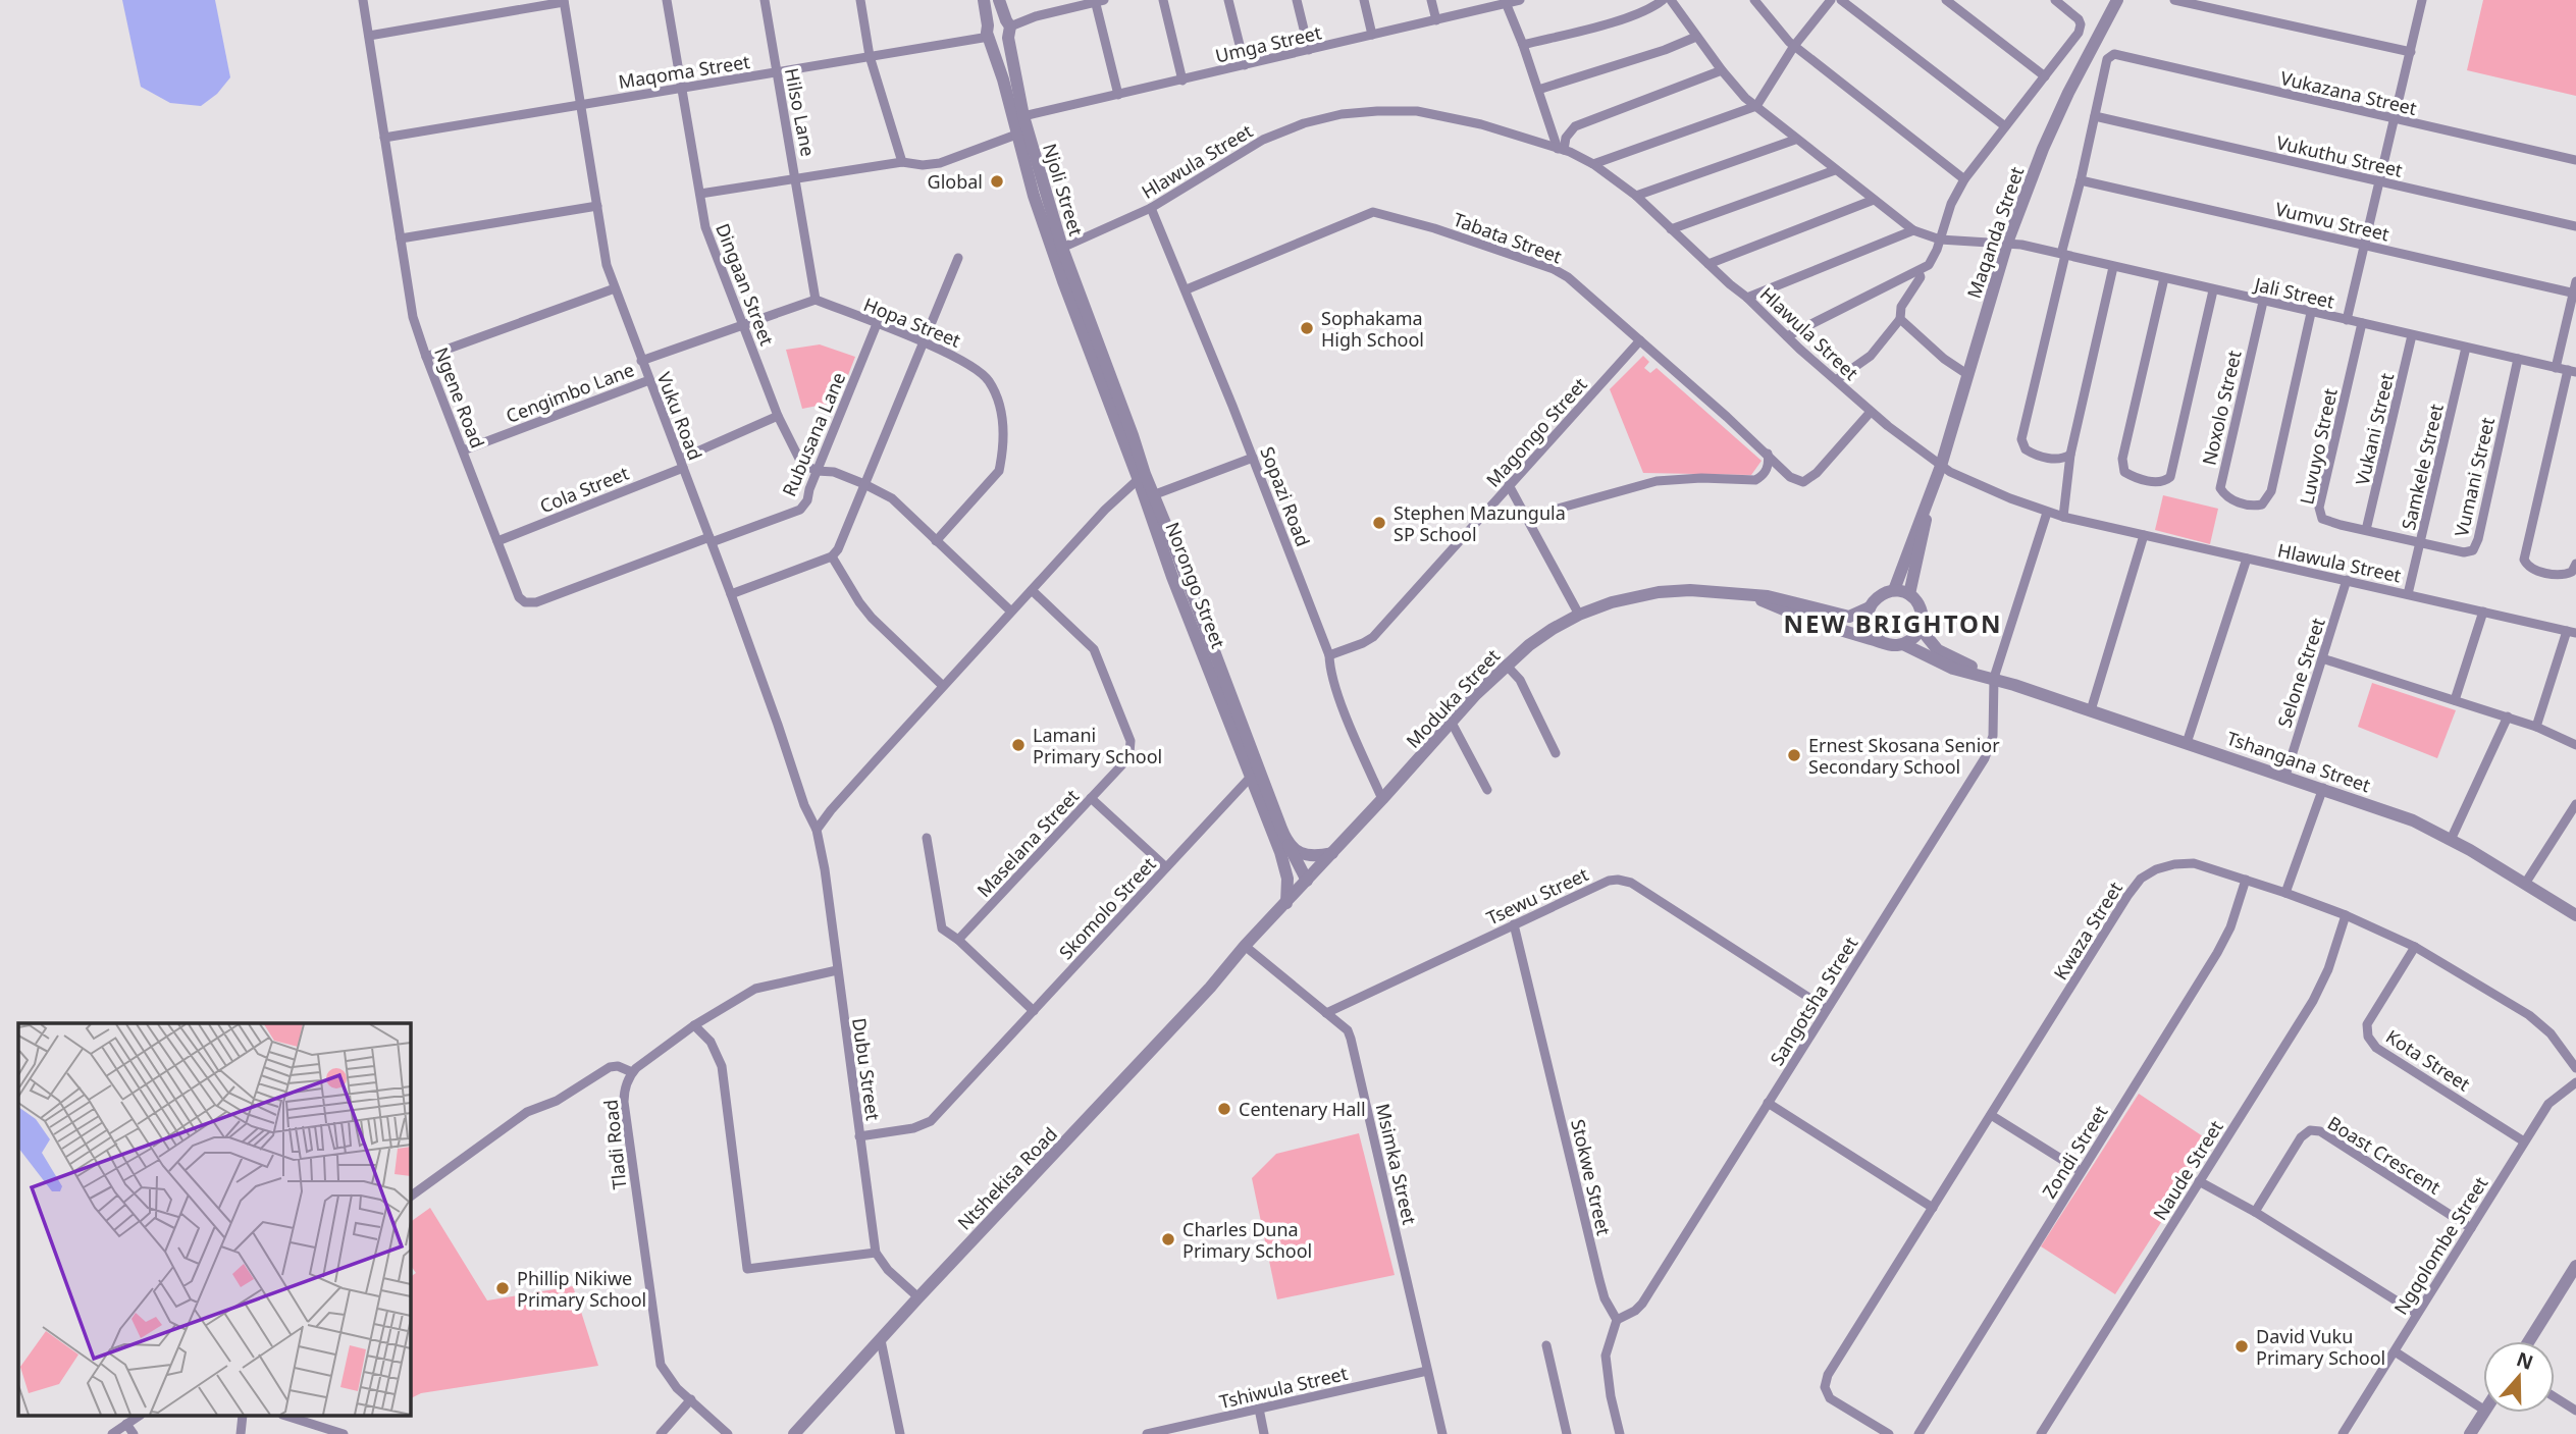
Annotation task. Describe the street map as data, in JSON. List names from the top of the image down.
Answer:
{
  "streets": {
    "street": [
      "Umga Street",
      "Maqoma Street",
      "Vukazana Street",
      "Hilso Lane",
      "Vukuthu Street",
      "Hlawula Street",
      "Njoli Street",
      "Vumvu Street",
      "Maqanda Street",
      "Tabata Street",
      "Dingaan Street",
      "Jali Street",
      "Hopa Street",
      "Cengimbo Lane",
      "Ngene Road",
      "Noxolo Street",
      "Vuku Road",
      "Vukani Street",
      "Magongo Street",
      "Rubusana Lane",
      "Luvuyo Street",
      "Samkele Street",
      "Vumani Street",
      "Cola Street",
      "Sopazi Road",
      "Norongo Street",
      "Selone Street",
      "Moduka Street",
      "Tshangana Street",
      "Maselana Street",
      "Tsewu Street",
      "Skomolo Street",
      "Kwaza Street",
      "Sangotsha Street",
      "Kota Street",
      "Dubu Street",
      "Tladi Road",
      "Zondi Street",
      "Boast Crescent",
      "Msimka Street",
      "Naude Street",
      "Stokwe Street",
      "Ntshekisa Road",
      "Ngqolombe Street",
      "Tshiwula Street"
    ]
  },
  "crossings": [
    ["Umga Street", "Njoli Street"],
    ["Maqoma Street", "Hilso Lane"],
    ["Maqoma Street", "Njoli Street"],
    ["Maqoma Street", "Dingaan Street"],
    ["Maqoma Street", "Ngene Road"],
    ["Maqoma Street", "Vuku Road"],
    ["Vukazana Street", "Vukuthu Street"],
    ["Hilso Lane", "Njoli Street"],
    ["Hilso Lane", "Dingaan Street"],
    ["Hlawula Street", "Njoli Street"],
    ["Hlawula Street", "Maqanda Street"],
    ["Hlawula Street", "Tabata Street"],
    ["Hlawula Street", "Samkele Street"],
    ["Hlawula Street", "Sopazi Road"],
    ["Hlawula Street", "Selone Street"],
    ["Hlawula Street", "Sangotsha Street"],
    ["Njoli Street", "Norongo Street"],
    ["Maqanda Street", "Jali Street"],
    ["Maqanda Street", "Moduka Street"],
    ["Maqanda Street", "Tshangana Street"],
    ["Tabata Street", "Magongo Street"],
    ["Tabata Street", "Sopazi Road"],
    ["Dingaan Street", "Rubusana Lane"],
    ["Dingaan Street", "Cola Street"],
    ["Jali Street", "Noxolo Street"],
    ["Jali Street", "Vukani Street"],
    ["Jali Street", "Luvuyo Street"],
    ["Jali Street", "Samkele Street"],
    ["Jali Street", "Vumani Street"],
    ["Hopa Street", "Rubusana Lane"],
    ["Cengimbo Lane", "Ngene Road"],
    ["Cengimbo Lane", "Vuku Road"],
    ["Ngene Road", "Vuku Road"],
    ["Ngene Road", "Rubusana Lane"],
    ["Ngene Road", "Cola Street"],
    ["Vuku Road", "Rubusana Lane"],
    ["Vuku Road", "Cola Street"],
    ["Vuku Road", "Dubu Street"],
    ["Vukani Street", "Luvuyo Street"],
    ["Magongo Street", "Sopazi Road"],
    ["Luvuyo Street", "Samkele Street"],
    ["Luvuyo Street", "Vumani Street"],
    ["Samkele Street", "Vumani Street"],
    ["Sopazi Road", "Moduka Street"],
    ["Norongo Street", "Moduka Street"],
    ["Norongo Street", "Skomolo Street"],
    ["Selone Street", "Tshangana Street"],
    ["Moduka Street", "Tshangana Street"],
    ["Moduka Street", "Msimka Street"],
    ["Moduka Street", "Ntshekisa Road"],
    ["Tshangana Street", "Sangotsha Street"],
    ["Tsewu Street", "Sangotsha Street"],
    ["Tsewu Street", "Msimka Street"],
    ["Tsewu Street", "Stokwe Street"],
    ["Skomolo Street", "Dubu Street"],
    ["Kwaza Street", "Kota Street"],
    ["Kwaza Street", "Zondi Street"],
    ["Kwaza Street", "Naude Street"],
    ["Sangotsha Street", "Stokwe Street"],
    ["Kota Street", "Ngqolombe Street"],
    ["Boast Crescent", "Ngqolombe Street"],
    ["Msimka Street", "Ntshekisa Road"],
    ["Msimka Street", "Tshiwula Street"]
  ],
  "districts": ["NEW BRIGHTON"],
  "places": [
    "Global",
    "Sophakama High School",
    "Stephen Mazungula SP School",
    "Lamani Primary School",
    "Ernest Skosana Senior Secondary School",
    "Centenary Hall",
    "Charles Duna Primary School",
    "Phillip Nikiwe Primary School",
    "David Vuku Primary School"
  ],
  "north": "top"
}
